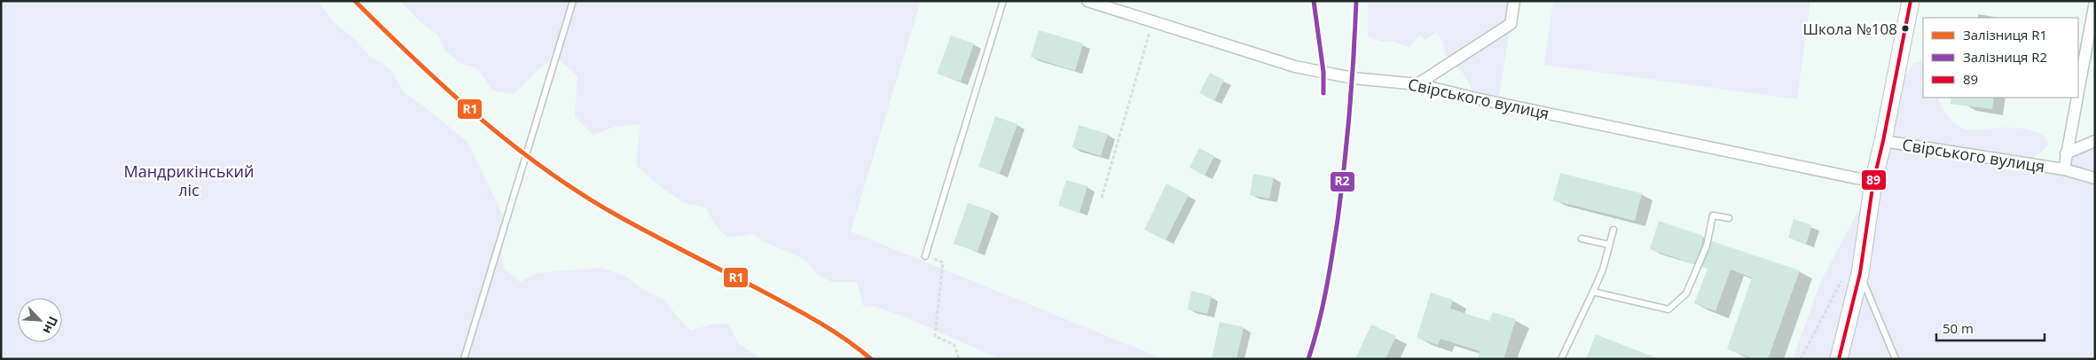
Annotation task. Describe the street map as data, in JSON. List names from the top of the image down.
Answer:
{
  "streets": {
    "street": ["Свірського вулиця"]
  },
  "parks": ["Мандрикінський ліс"],
  "places": ["Школа №108"],
  "lines": ["rail line R1", "rail line R2", "transit line 89"],
  "legend": ["Залізниця R1", "Залізниця R2", "89"],
  "scale_bar": "50 m",
  "north": "bottom right"
}
